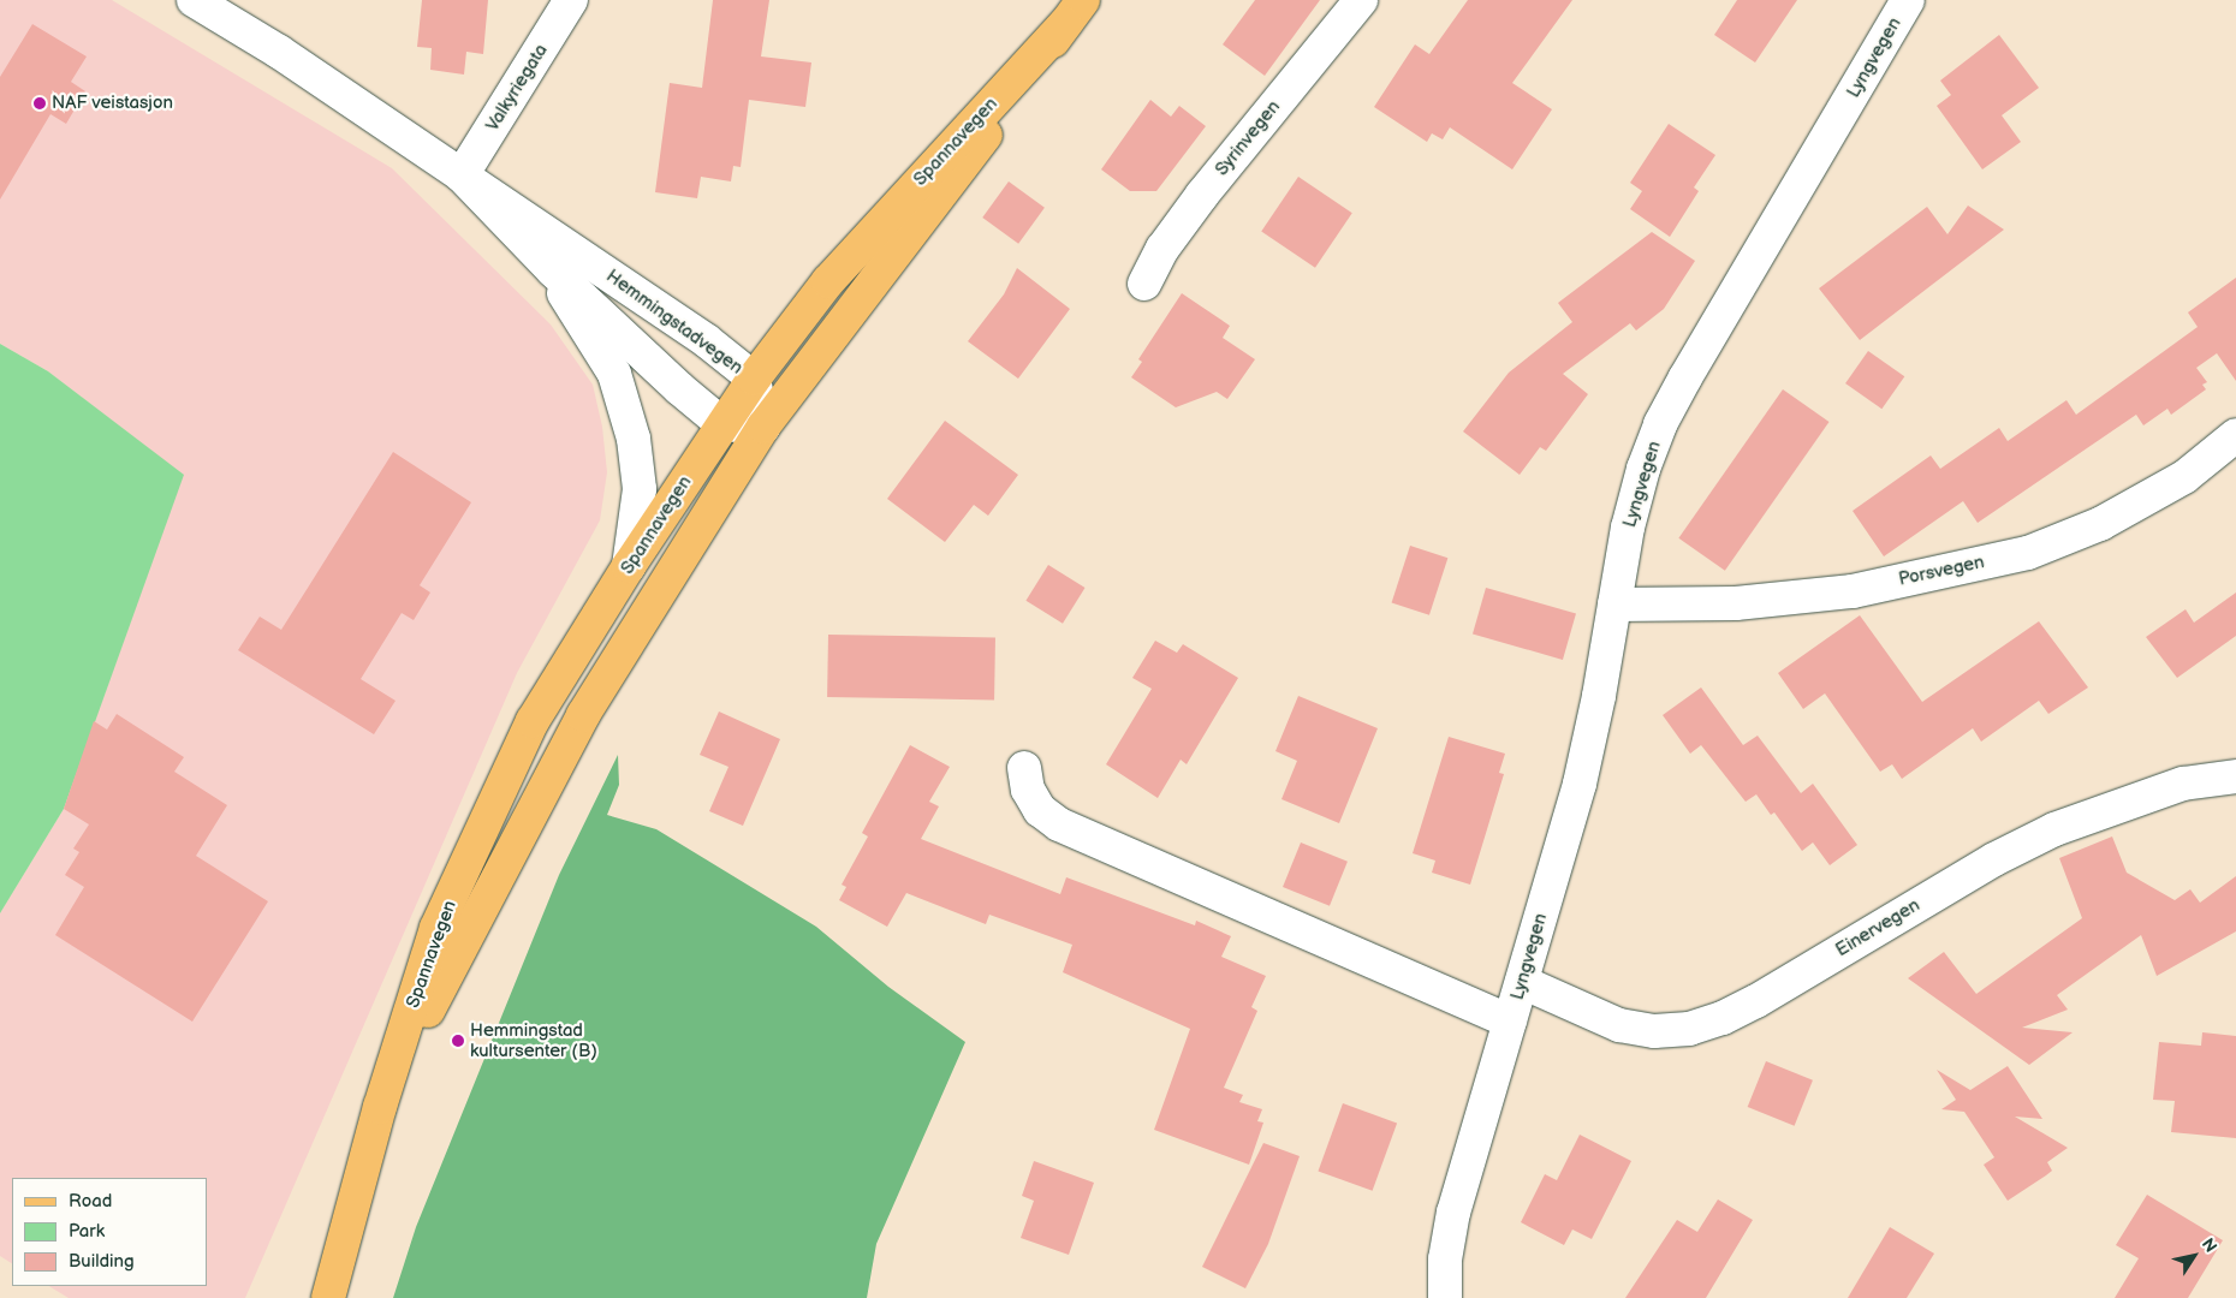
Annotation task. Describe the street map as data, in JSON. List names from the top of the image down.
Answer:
{
  "streets": {
    "main road": ["Spannavegen"],
    "street": [
      "Lyngvegen",
      "Valkyriegata",
      "Syrinvegen",
      "Hemmingstadvegen",
      "Porsvegen",
      "Einervegen"
    ]
  },
  "crossings": [
    ["Lyngvegen", "Porsvegen"],
    ["Lyngvegen", "Einervegen"],
    ["Valkyriegata", "Hemmingstadvegen"],
    ["Spannavegen", "Hemmingstadvegen"]
  ],
  "places": ["NAF veistasjon", "Hemmingstad kultursenter (B)"],
  "legend": ["Road", "Park", "Building"],
  "north": "top right"
}
